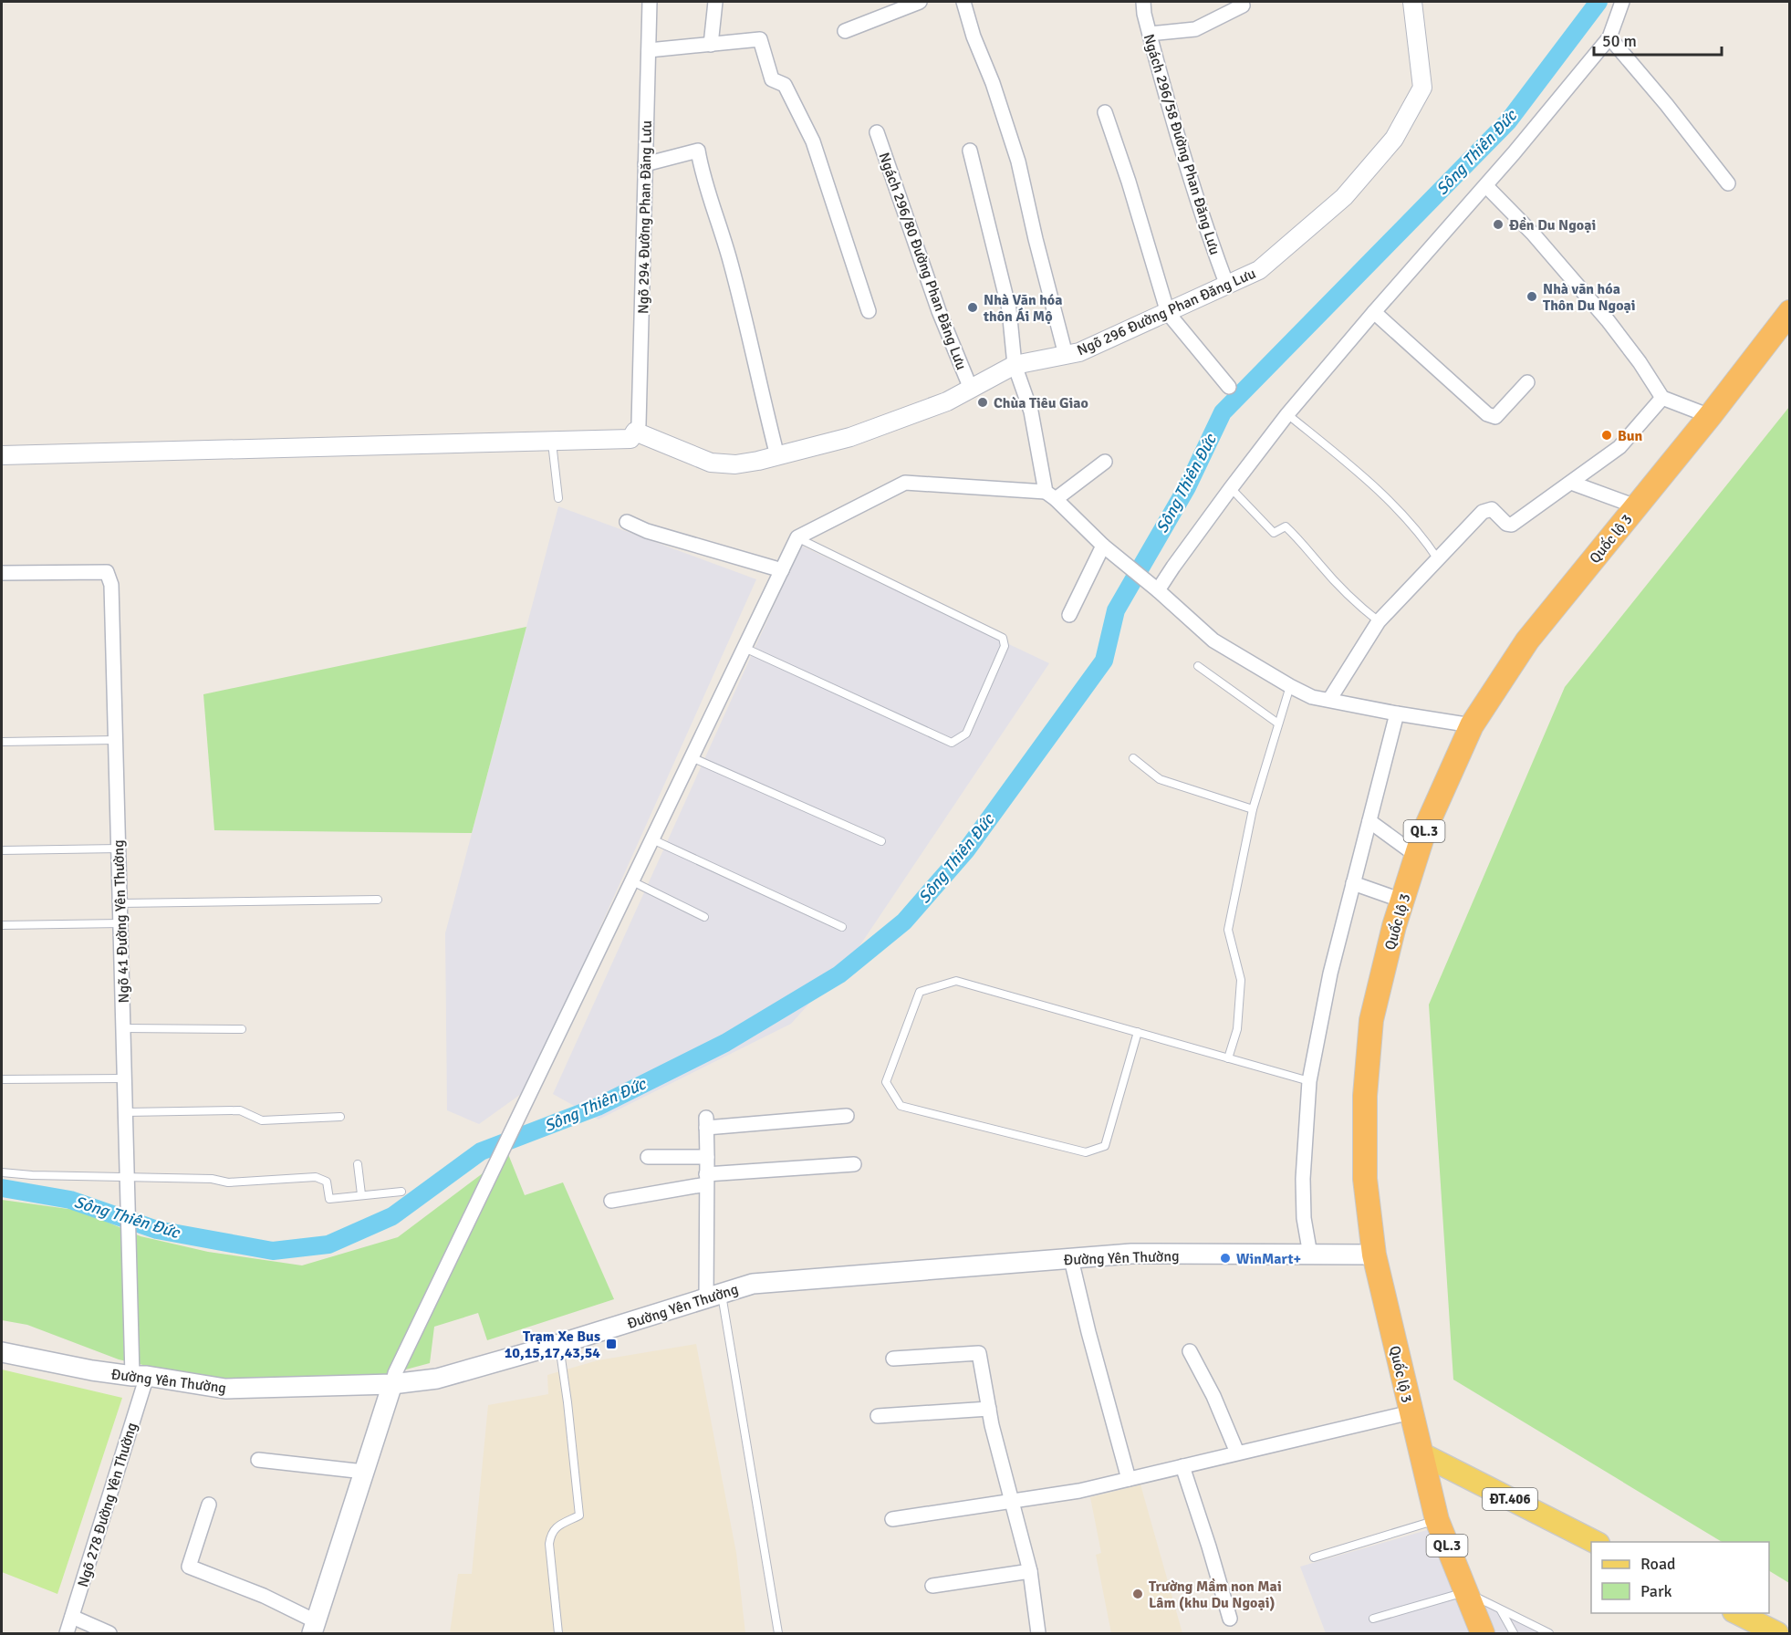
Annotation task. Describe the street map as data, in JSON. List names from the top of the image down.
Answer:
{
  "streets": {
    "highway": ["Quốc lộ 3", "QL.3"],
    "main road": ["Đường Yên Thường", "ĐT.406"],
    "street": [
      "Ngách 296/58 Đường Phan Đăng Lưu",
      "Ngõ 294 Đường Phan Đăng Lưu",
      "Ngách 296/80 Đường Phan Đăng Lưu",
      "Ngõ 296 Đường Phan Đăng Lưu",
      "Ngõ 41 Đường Yên Thường",
      "Ngõ 278 Đường Yên Thường"
    ]
  },
  "crossings": [
    ["Ngách 296/58 Đường Phan Đăng Lưu", "Ngõ 296 Đường Phan Đăng Lưu"],
    ["Ngõ 294 Đường Phan Đăng Lưu", "Ngõ 296 Đường Phan Đăng Lưu"],
    ["Ngách 296/80 Đường Phan Đăng Lưu", "Ngõ 296 Đường Phan Đăng Lưu"],
    ["Quốc lộ 3", "Đường Yên Thường"],
    ["Quốc lộ 3", "ĐT.406"],
    ["Ngõ 41 Đường Yên Thường", "Đường Yên Thường"],
    ["Ngõ 41 Đường Yên Thường", "Ngõ 278 Đường Yên Thường"],
    ["Đường Yên Thường", "Ngõ 278 Đường Yên Thường"]
  ],
  "water": ["Sông Thiên Đức"],
  "places": {
    "other": [
      "Đền Du Ngoại",
      "Nhà văn hóa Thôn Du Ngoại",
      "Nhà Văn hóa thôn Ái Mộ",
      "Chùa Tiêu Giao",
      "Bun",
      "WinMart+",
      "Trường Mầm non Mai Lâm (khu Du Ngoại)"
    ],
    "transit": ["Trạm Xe Bus 10,15,17,43,54"]
  },
  "legend": ["Road", "Park"],
  "scale_bar": "50 m"
}
